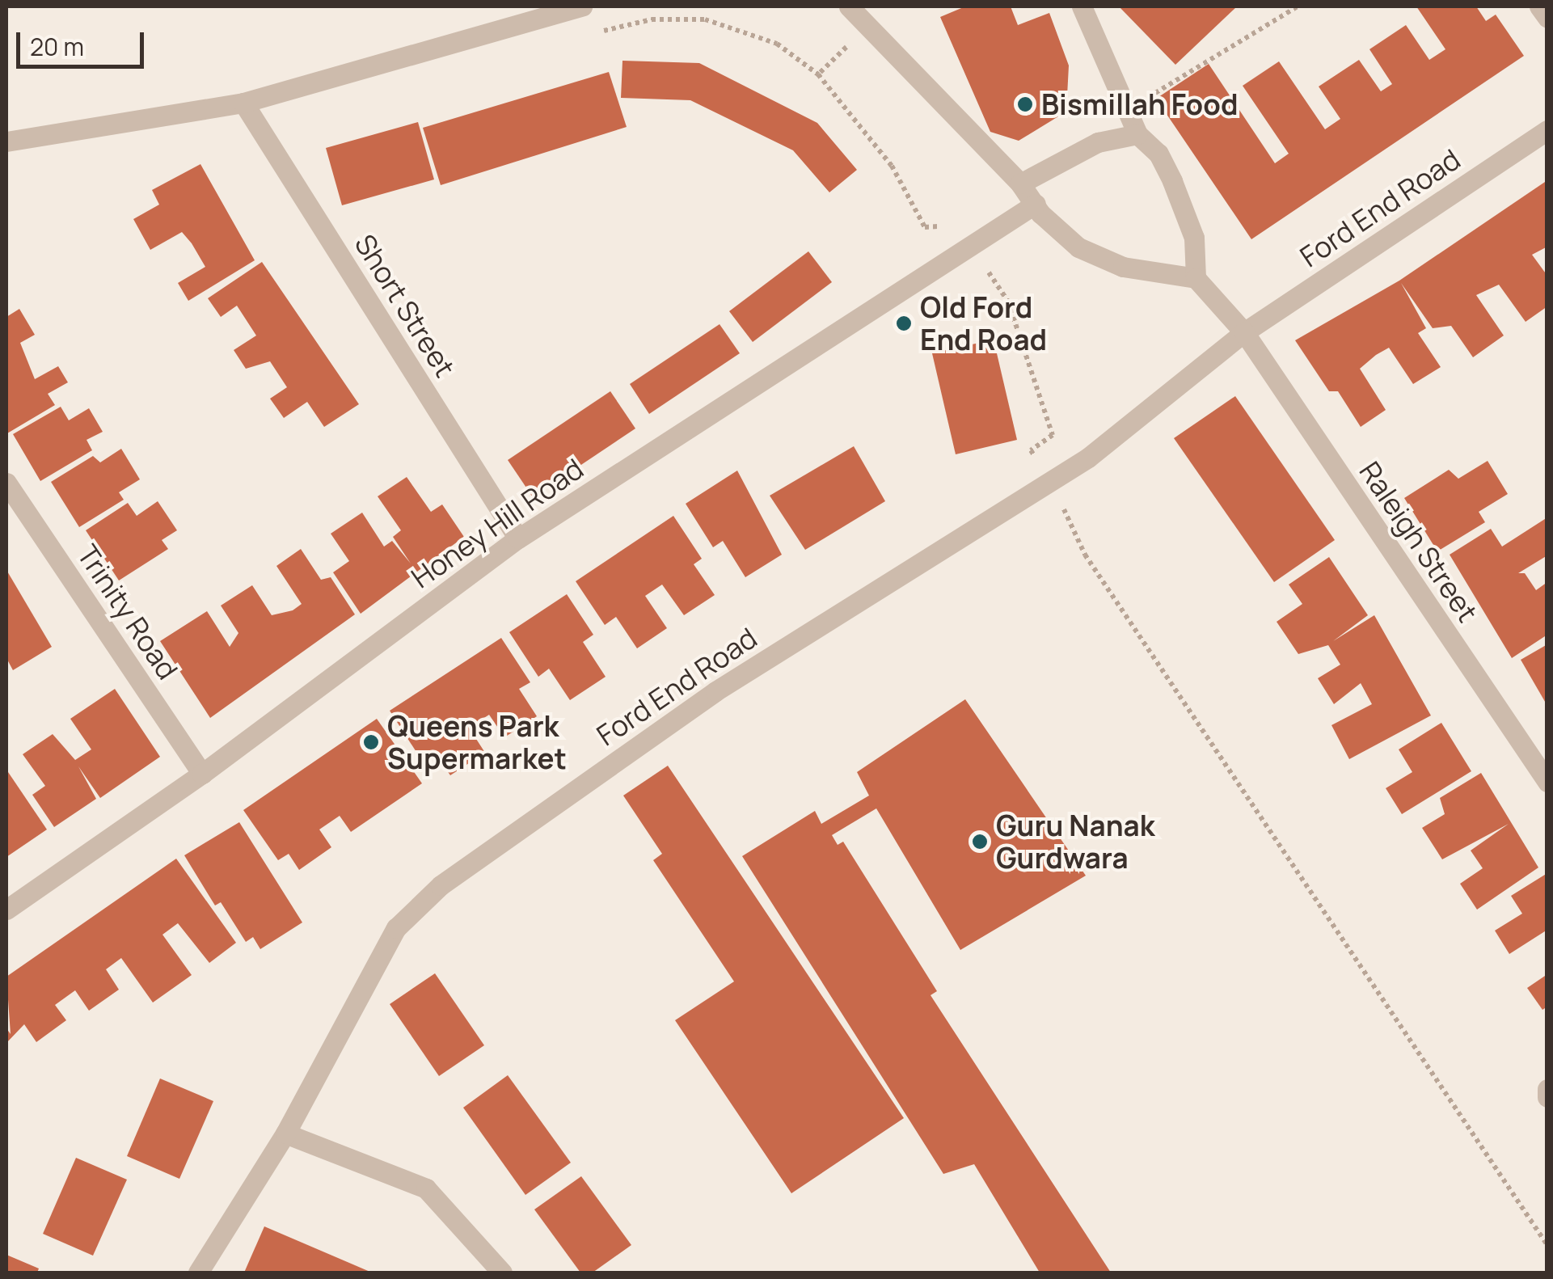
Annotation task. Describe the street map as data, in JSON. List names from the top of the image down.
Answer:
{
  "streets": {
    "street": [
      "Ford End Road",
      "Short Street",
      "Honey Hill Road",
      "Raleigh Street",
      "Trinity Road"
    ]
  },
  "crossings": [
    ["Ford End Road", "Raleigh Street"],
    ["Short Street", "Honey Hill Road"],
    ["Honey Hill Road", "Trinity Road"]
  ],
  "places": [
    "Bismillah Food",
    "Old Ford End Road",
    "Queens Park Supermarket",
    "Guru Nanak Gurdwara"
  ],
  "scale_bar": "20 m"
}
